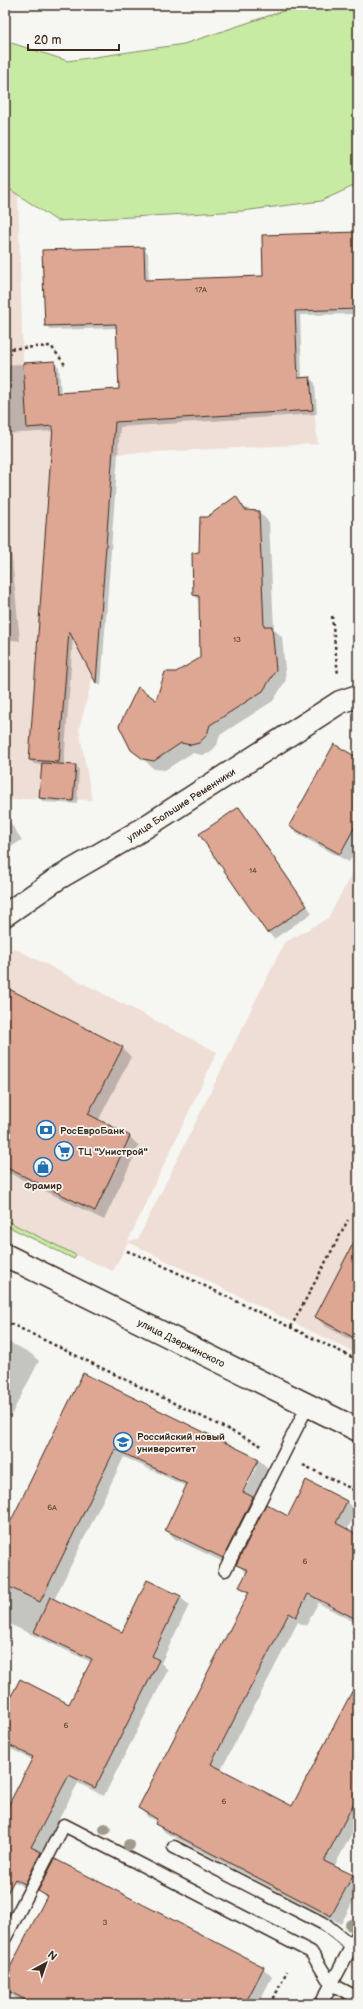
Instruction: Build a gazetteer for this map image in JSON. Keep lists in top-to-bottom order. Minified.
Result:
{"streets":{"street":["улица Большие Ременники","улица Дзержинского"]},"places":{"bank":["РосЕвроБанк"],"supermarket":["ТЦ \"Унистрой\""],"shop":["Фрамир"],"school or university":["Российский новый университет"]},"house_numbers":["17А","13","14","6А","6","6","6","3"],"scale_bar":"20 m","north":"top right"}
